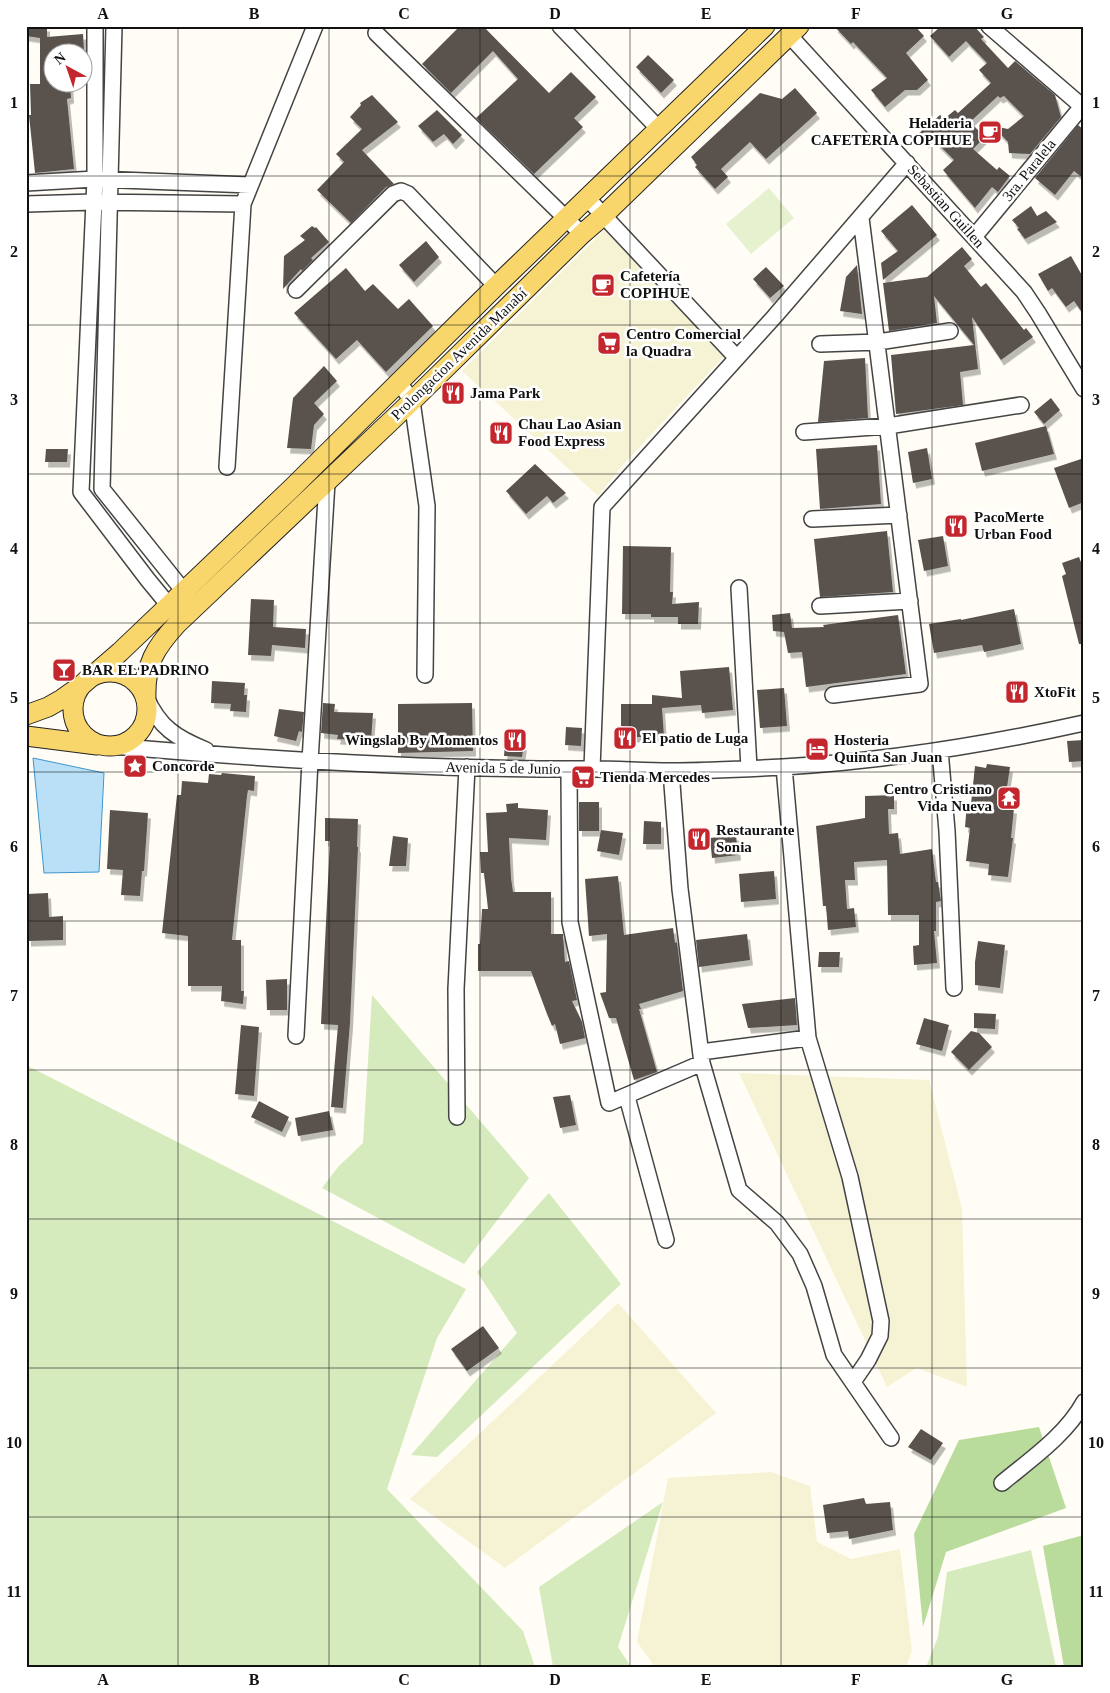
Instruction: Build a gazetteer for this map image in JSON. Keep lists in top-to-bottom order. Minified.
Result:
{"streets":{"main road":["Prolongacion Avenida Manabí"],"street":["3ra. Paralela","Sebastian Guillen","Avenida 5 de Junio"]},"crossings":[["3ra. Paralela","Sebastian Guillen"],["Sebastian Guillen","Prolongacion Avenida Manabí"],["Prolongacion Avenida Manabí","Avenida 5 de Junio"]],"places":{"cafe":["Heladeria CAFETERIA COPIHUE","Cafetería COPIHUE"],"supermarket":["Centro Comercial la Quadra","Tienda Mercedes"],"restaurant":["Jama Park","Chau Lao Asian Food Express","PacoMerte Urban Food","XtoFit","El patio de Luga","Wingslab By Momentos","Restaurante Sonia"],"bar":["BAR EL PADRINO"],"hotel":["Hosteria Quinta San Juan"],"place":["Concorde"],"temple":["Centro Cristiano Vida Nueva"]},"north":"top left","grid":{"columns":["A","B","C","D","E","F","G"],"rows":["1","2","3","4","5","6","7","8","9","10","11"]}}
